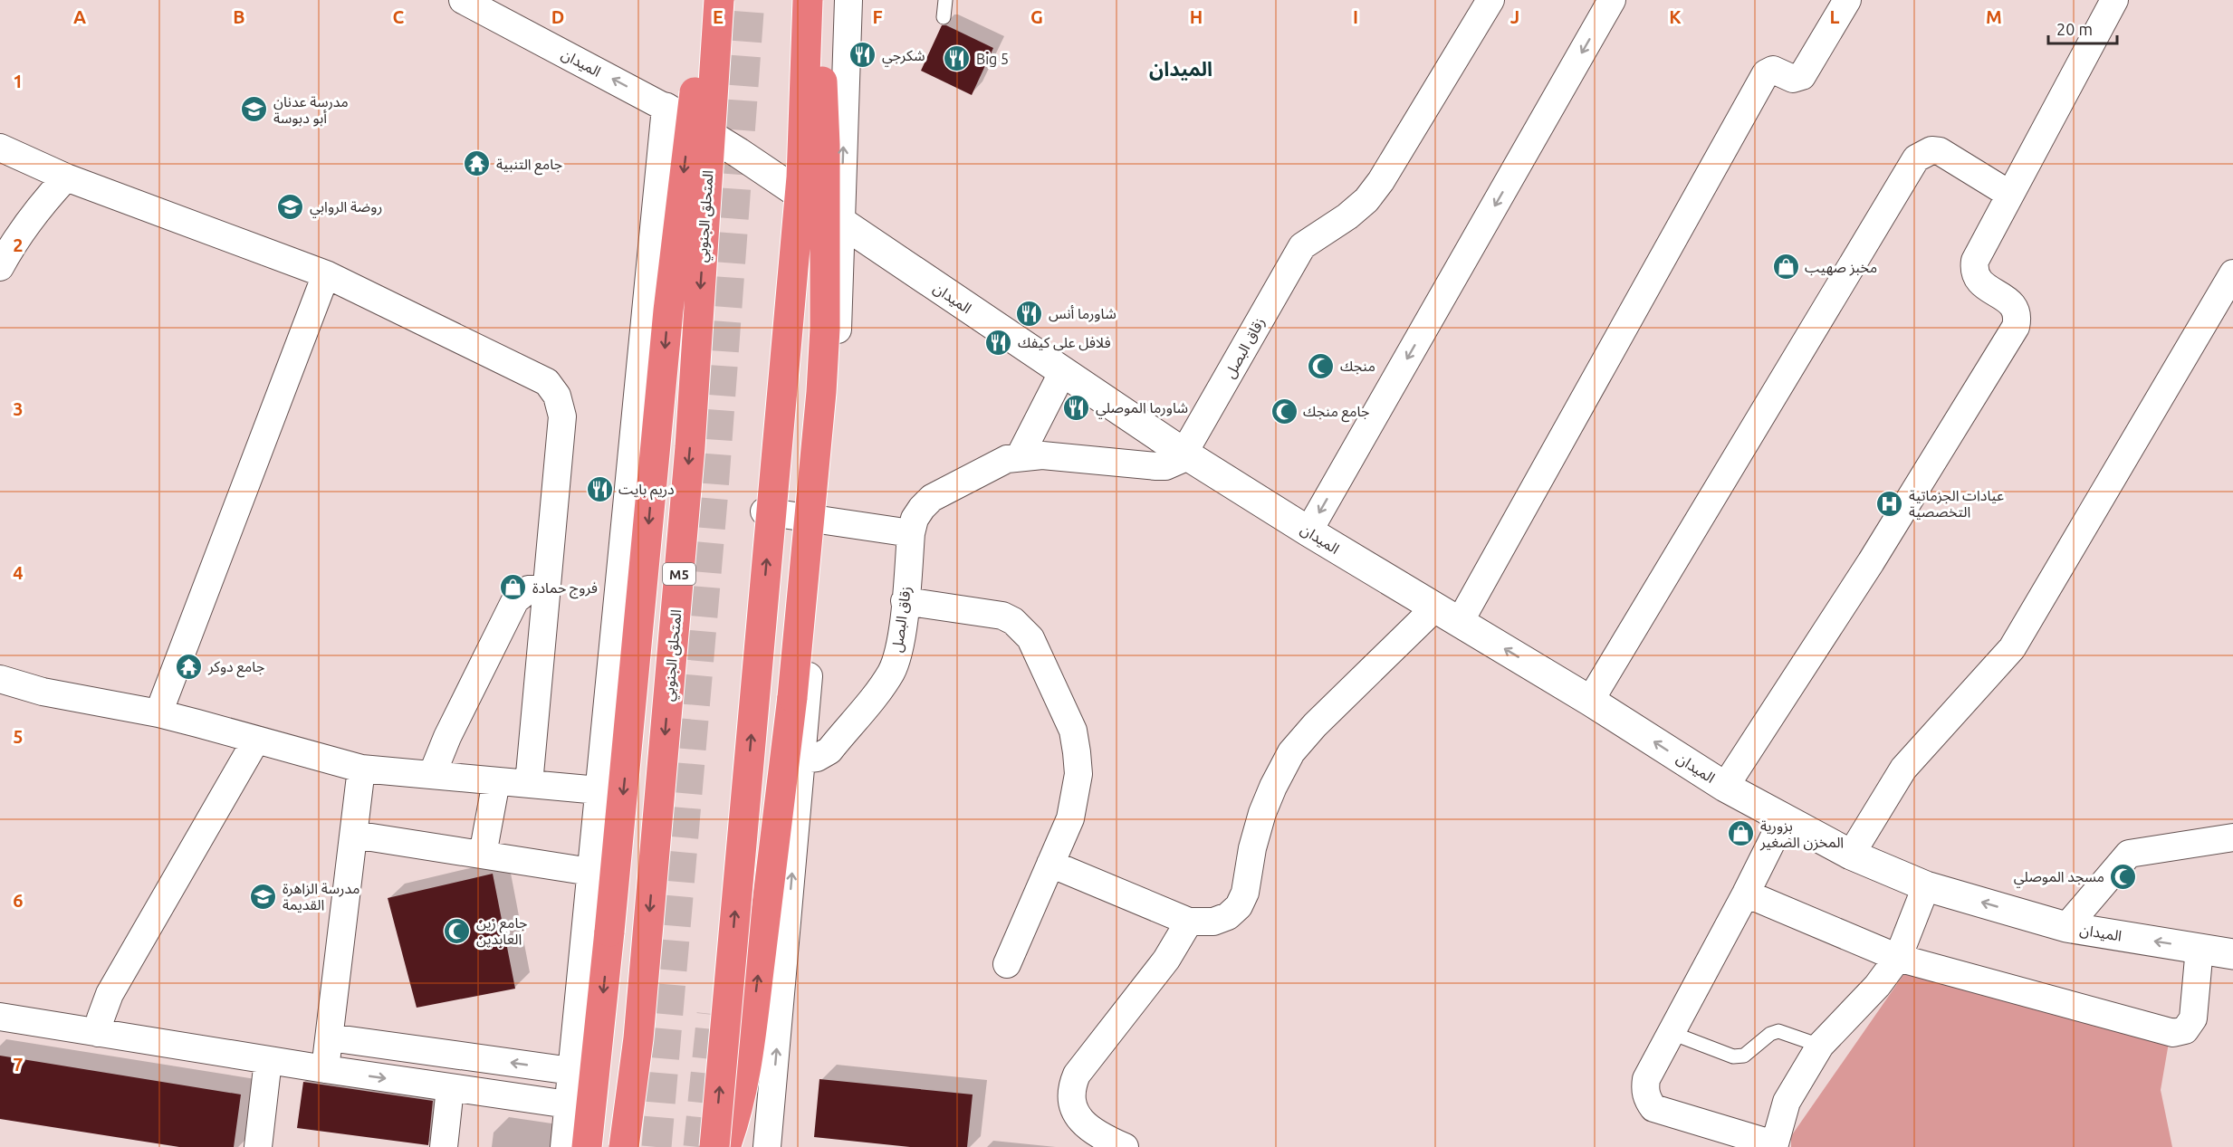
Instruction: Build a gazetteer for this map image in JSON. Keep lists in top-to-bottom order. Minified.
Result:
{"streets":{"highway":["المتحلق الجنوبي","M5"],"street":["الميدان","زقاق البصل"]},"crossings":[["الميدان","زقاق البصل"]],"one_way":["الميدان"],"districts":["الميدان"],"places":{"restaurant":["شكرجي","Big 5","شاورما أنس","فلافل على كيفك","شاورما الموصلي","دريم بايت"],"school or university":["مدرسة عدنان أبو دبوسة","روضة الروابي","مدرسة الزاهرة القديمة"],"temple":["جامع التنبية","جامع دوكر"],"shop":["مخبز صهيب","فروج حمادة","بزورية المخزن الصغير"],"mosque":["منجك","جامع منجك","مسجد الموصلي","جامع زين العابدين"],"hospital":["عيادات الجزماتية التخصصية"]},"scale_bar":"20 m","grid":{"columns":["A","B","C","D","E","F","G","H","I","J","K","L","M"],"rows":["1","2","3","4","5","6","7"]}}
